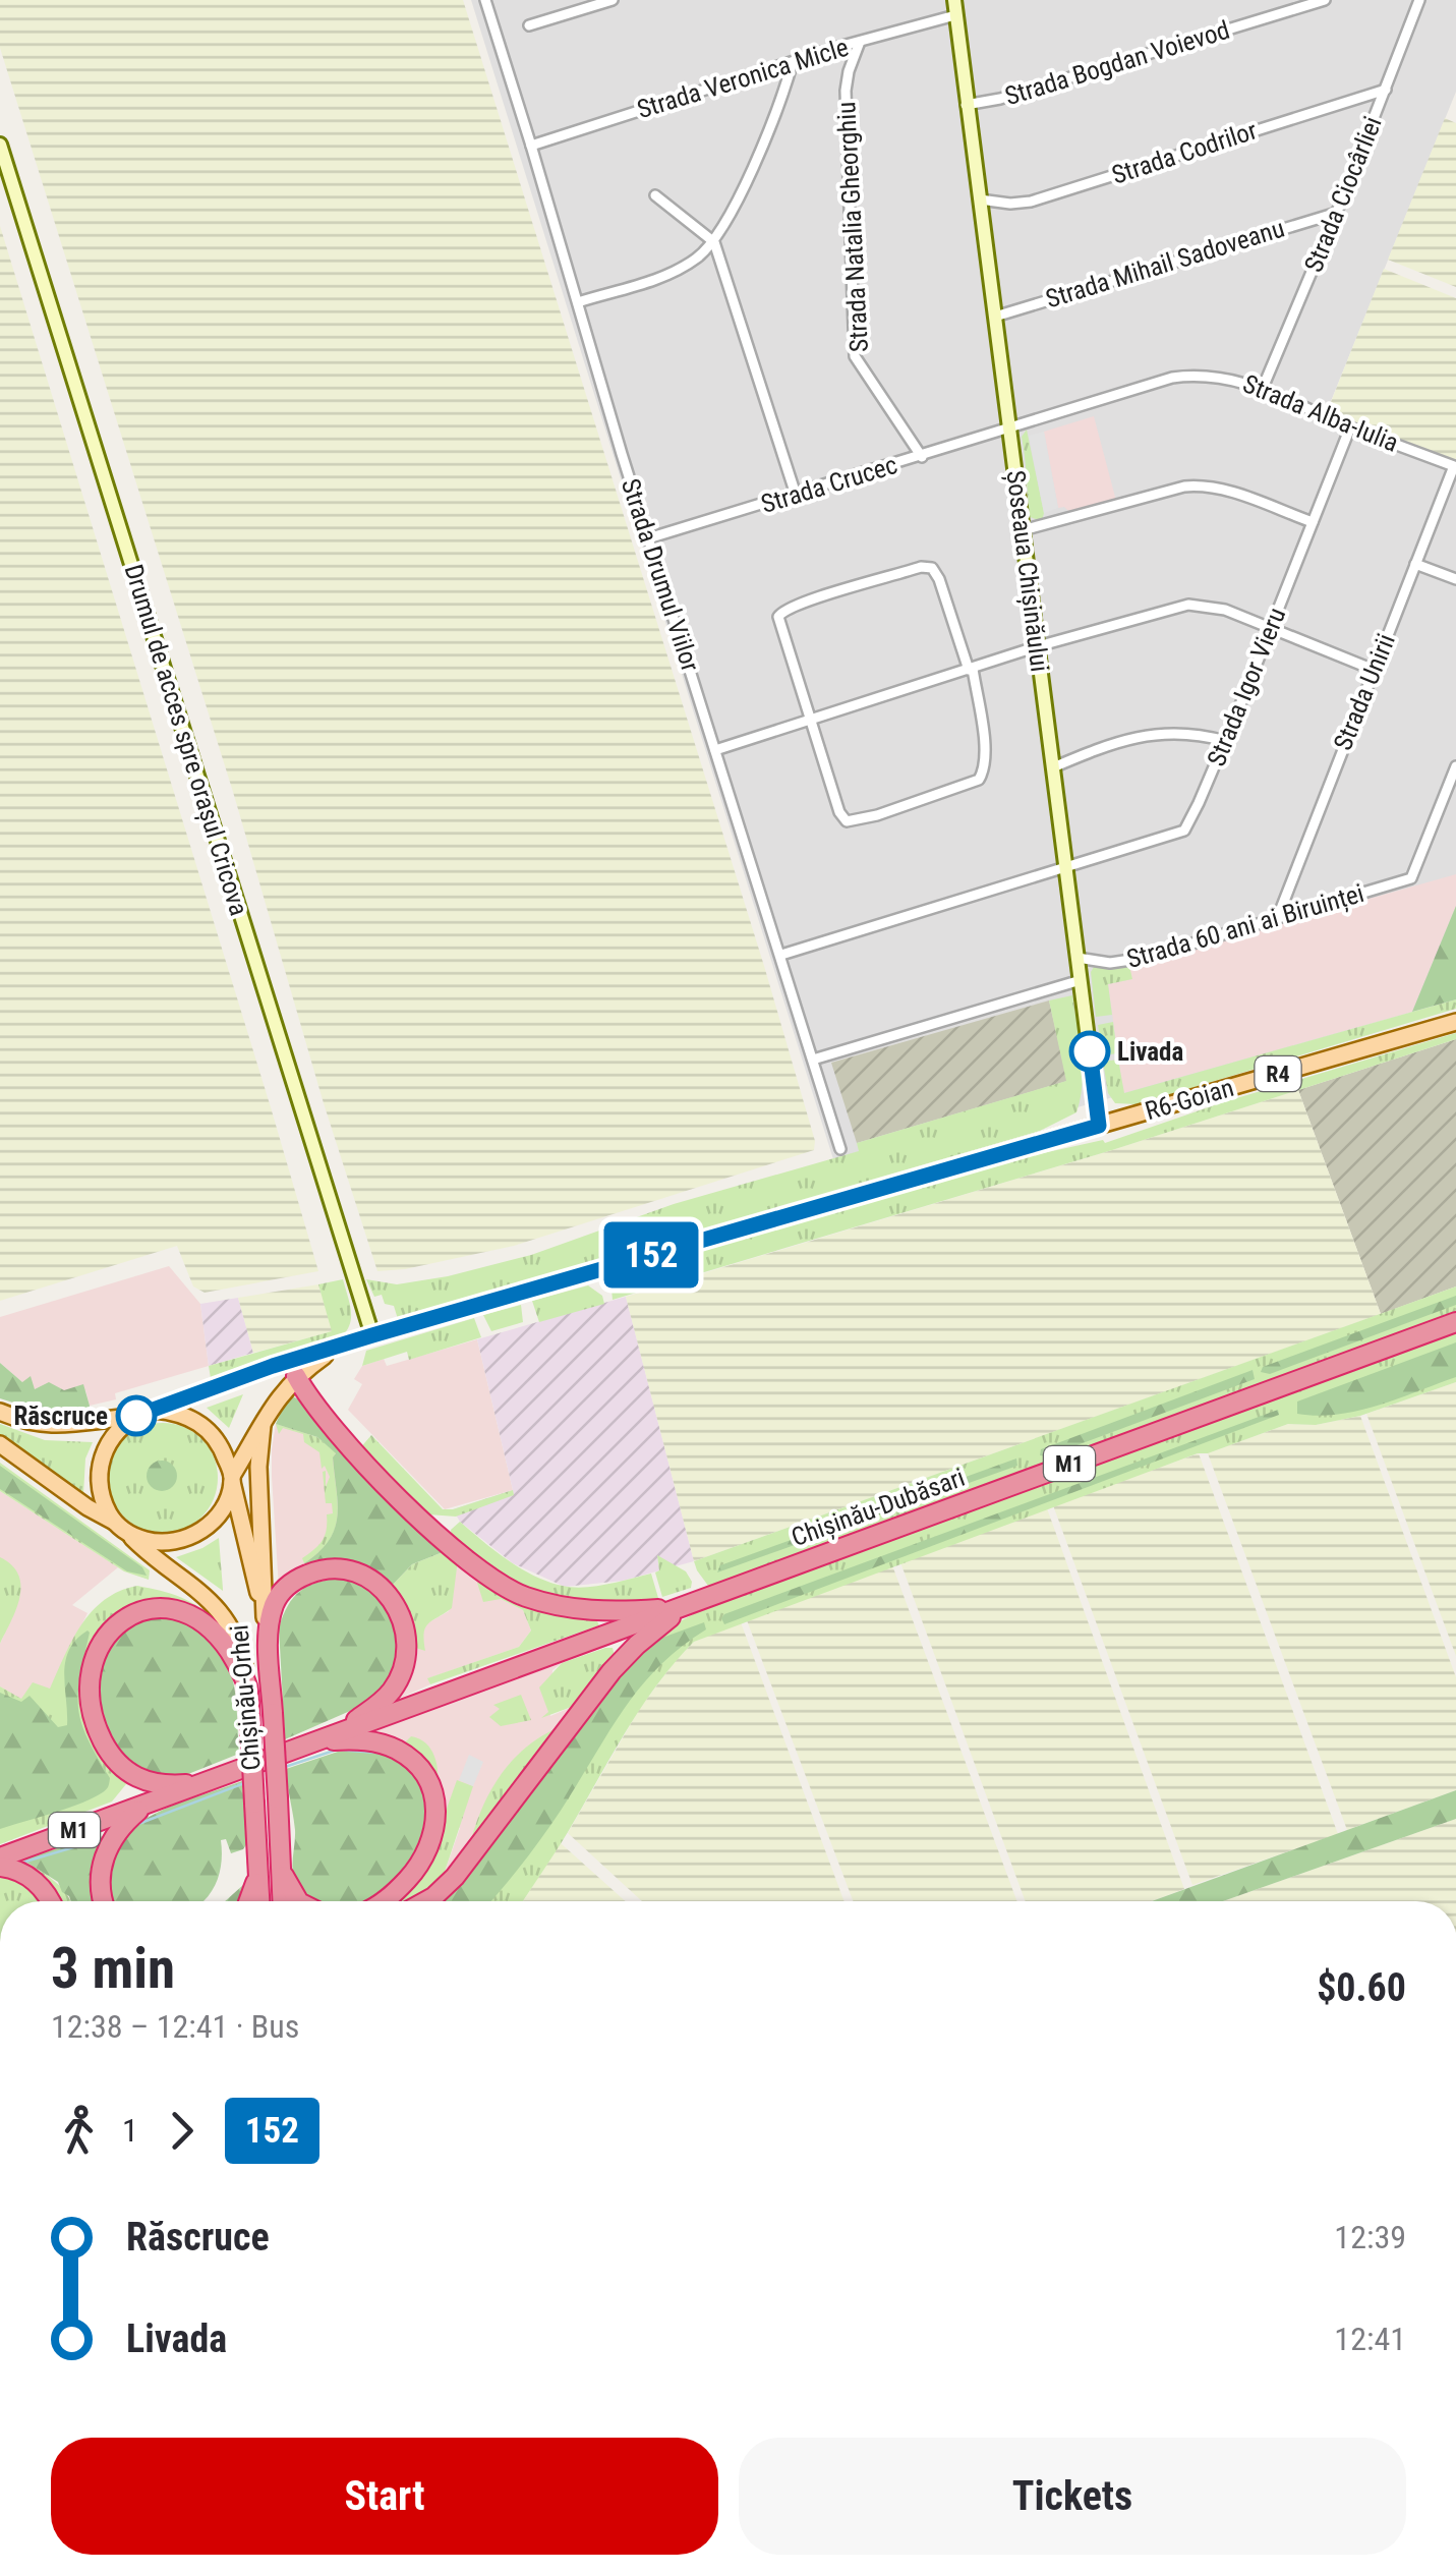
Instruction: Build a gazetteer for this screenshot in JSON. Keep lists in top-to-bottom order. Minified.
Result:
{"streets":{"highway":["M1","Chișinău-Dubăsari","Chișinău-Orhei"],"main road":["R4","R6-Goian"],"street":["Strada Bogdan Voievod","Strada Veronica Micle","Strada Codrilor","Strada Ciocârliei","Strada Natalia Gheorghiu","Strada Mihail Sadoveanu","Strada Alba-Iulia","Strada Crucec","Șoseaua Chișinăului","Strada Drumul Viilor","Strada Igor Vieru","Strada Unirii","Drumul de acces spre orașul Cricova","Strada 60 ani ai Biruinței"]},"crossings":[["Strada Bogdan Voievod","Șoseaua Chișinăului"],["Strada Veronica Micle","Strada Natalia Gheorghiu"],["Strada Veronica Micle","Șoseaua Chișinăului"],["Strada Veronica Micle","Strada Drumul Viilor"],["Strada Codrilor","Strada Ciocârliei"],["Strada Codrilor","Șoseaua Chișinăului"],["Strada Ciocârliei","Strada Mihail Sadoveanu"],["Strada Ciocârliei","Strada Alba-Iulia"],["Strada Natalia Gheorghiu","Strada Crucec"],["Strada Mihail Sadoveanu","Șoseaua Chișinăului"],["Strada Alba-Iulia","Strada Crucec"],["Strada Alba-Iulia","Șoseaua Chișinăului"],["Strada Alba-Iulia","Strada Igor Vieru"],["Strada Alba-Iulia","Strada Unirii"],["Strada Crucec","Șoseaua Chișinăului"],["Strada Crucec","Strada Drumul Viilor"],["Șoseaua Chișinăului","Strada Igor Vieru"],["Șoseaua Chișinăului","Strada 60 ani ai Biruinței"],["Șoseaua Chișinăului","R6-Goian"],["Strada Drumul Viilor","Strada Igor Vieru"],["Strada Unirii","Strada 60 ani ai Biruinței"],["Drumul de acces spre orașul Cricova","R6-Goian"],["R6-Goian","Chișinău-Orhei"],["M1","Chișinău-Dubăsari"]],"places":["Livada","Răscruce"],"lines":["bus line 152"],"page":{"on_map":"152","heading":["3 min","12:38 – 12:41 · Bus","$0.60"],"legs":["1","152"],"list":[{"name":"Răscruce","value":"12:39"},{"name":"Livada","value":"12:41"}],"buttons":["Start","Tickets"]}}
